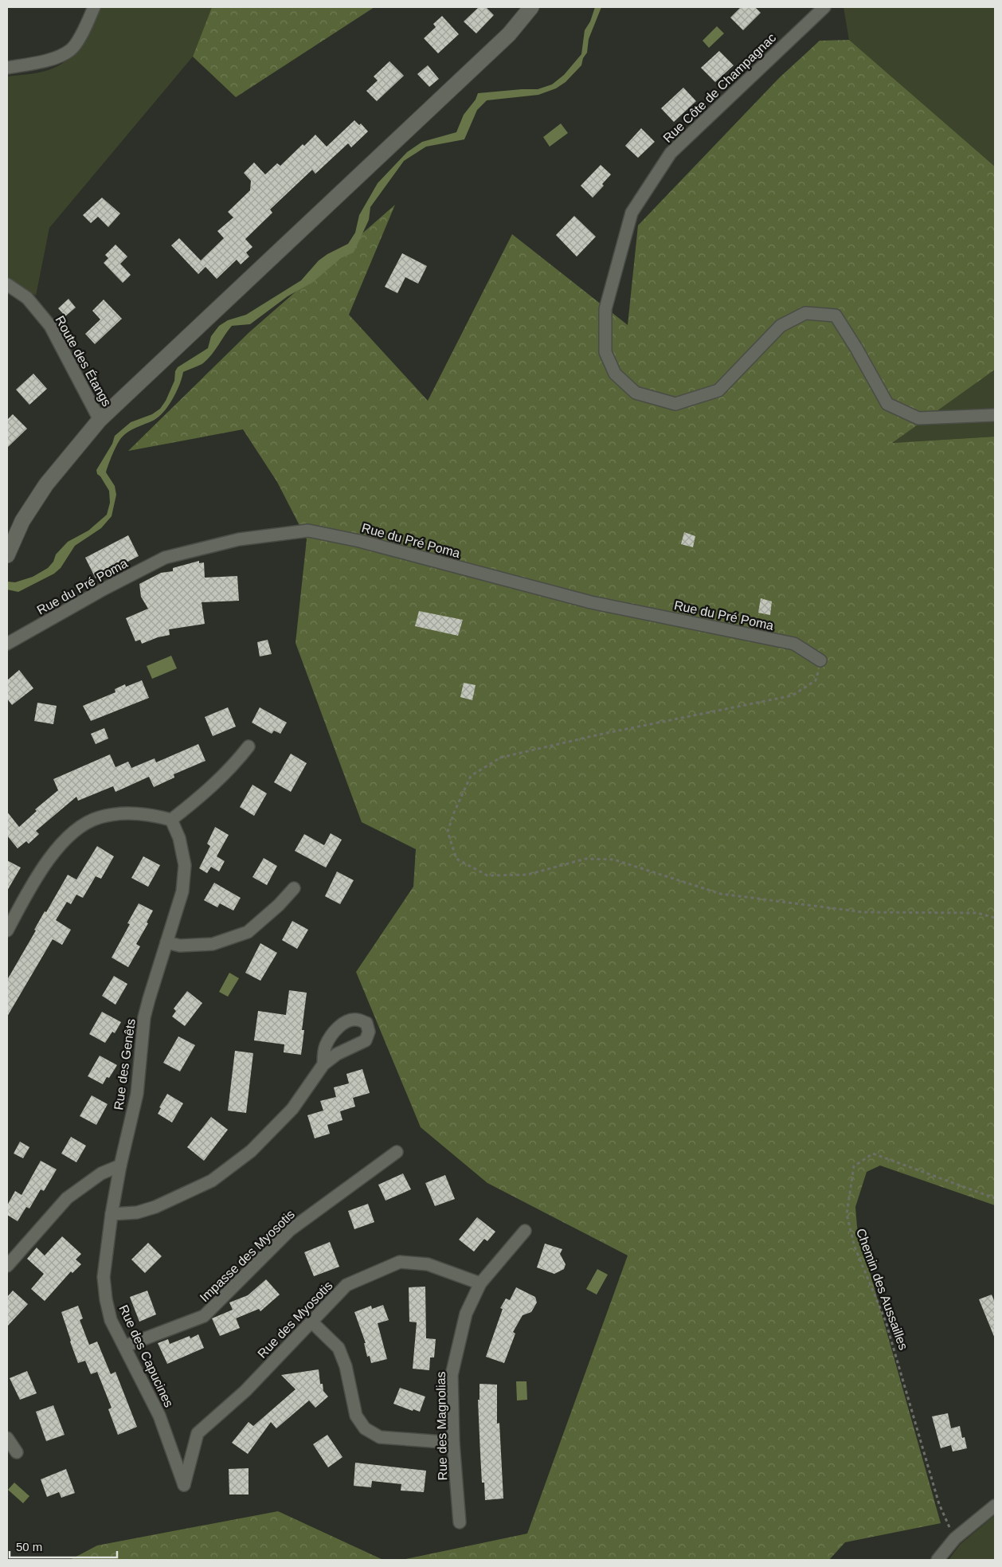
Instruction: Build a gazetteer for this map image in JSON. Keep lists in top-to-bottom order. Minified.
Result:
{"streets":{"street":["Rue Côte de Champagnac","Route des Étangs","Rue du Pré Poma","Rue des Genêts","Impasse des Myosotis","Rue des Myosotis","Rue des Capucines","Rue des Magnolias"],"path":["Chemin des Aussailles"]},"crossings":[["Rue des Genêts","Rue des Capucines"],["Impasse des Myosotis","Rue des Capucines"],["Rue des Myosotis","Rue des Capucines"],["Rue des Myosotis","Rue des Magnolias"]],"scale_bar":"50 m"}
